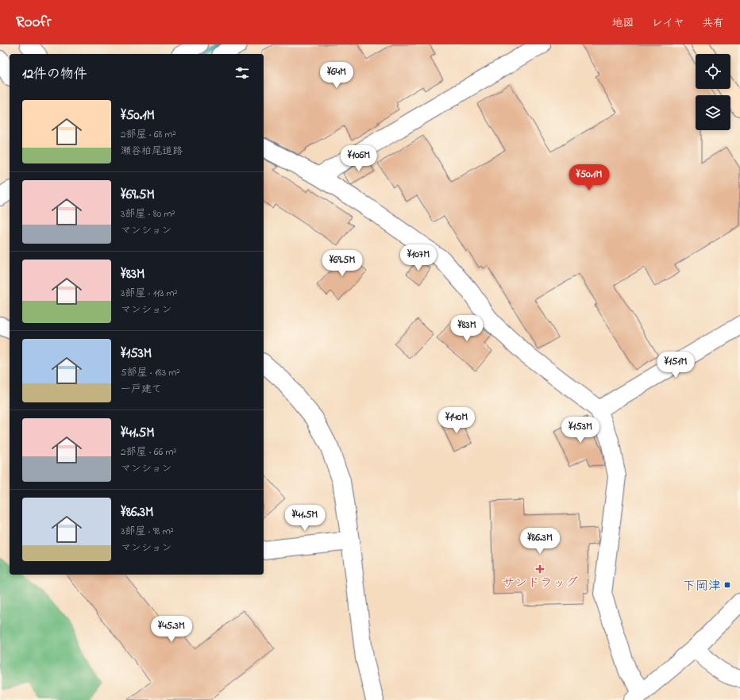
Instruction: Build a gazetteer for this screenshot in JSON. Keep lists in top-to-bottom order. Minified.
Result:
{"places":{"health":["サンドラッグ"],"transit":["下岡津"]},"page":{"header":"Roofr","nav":["地図","レイヤ","共有"],"heading":"12件の物件","price":["¥64M","¥106M","¥50.1M","¥107M","¥69.5M","¥83M","¥151M","¥140M","¥153M","¥41.5M","¥86.3M","¥45.3M"],"list":[{"name":"¥50.1M","note":"2部屋 · 68 m² · 瀬谷柏尾道路"},{"name":"¥69.5M","note":"3部屋 · 80 m² · マンション"},{"name":"¥83M","note":"3部屋 · 113 m² · マンション"},{"name":"¥153M","note":"5部屋 · 183 m² · 一戸建て"},{"name":"¥41.5M","note":"2部屋 · 66 m² · マンション"},{"name":"¥86.3M","note":"3部屋 · 98 m² · マンション"}]}}
